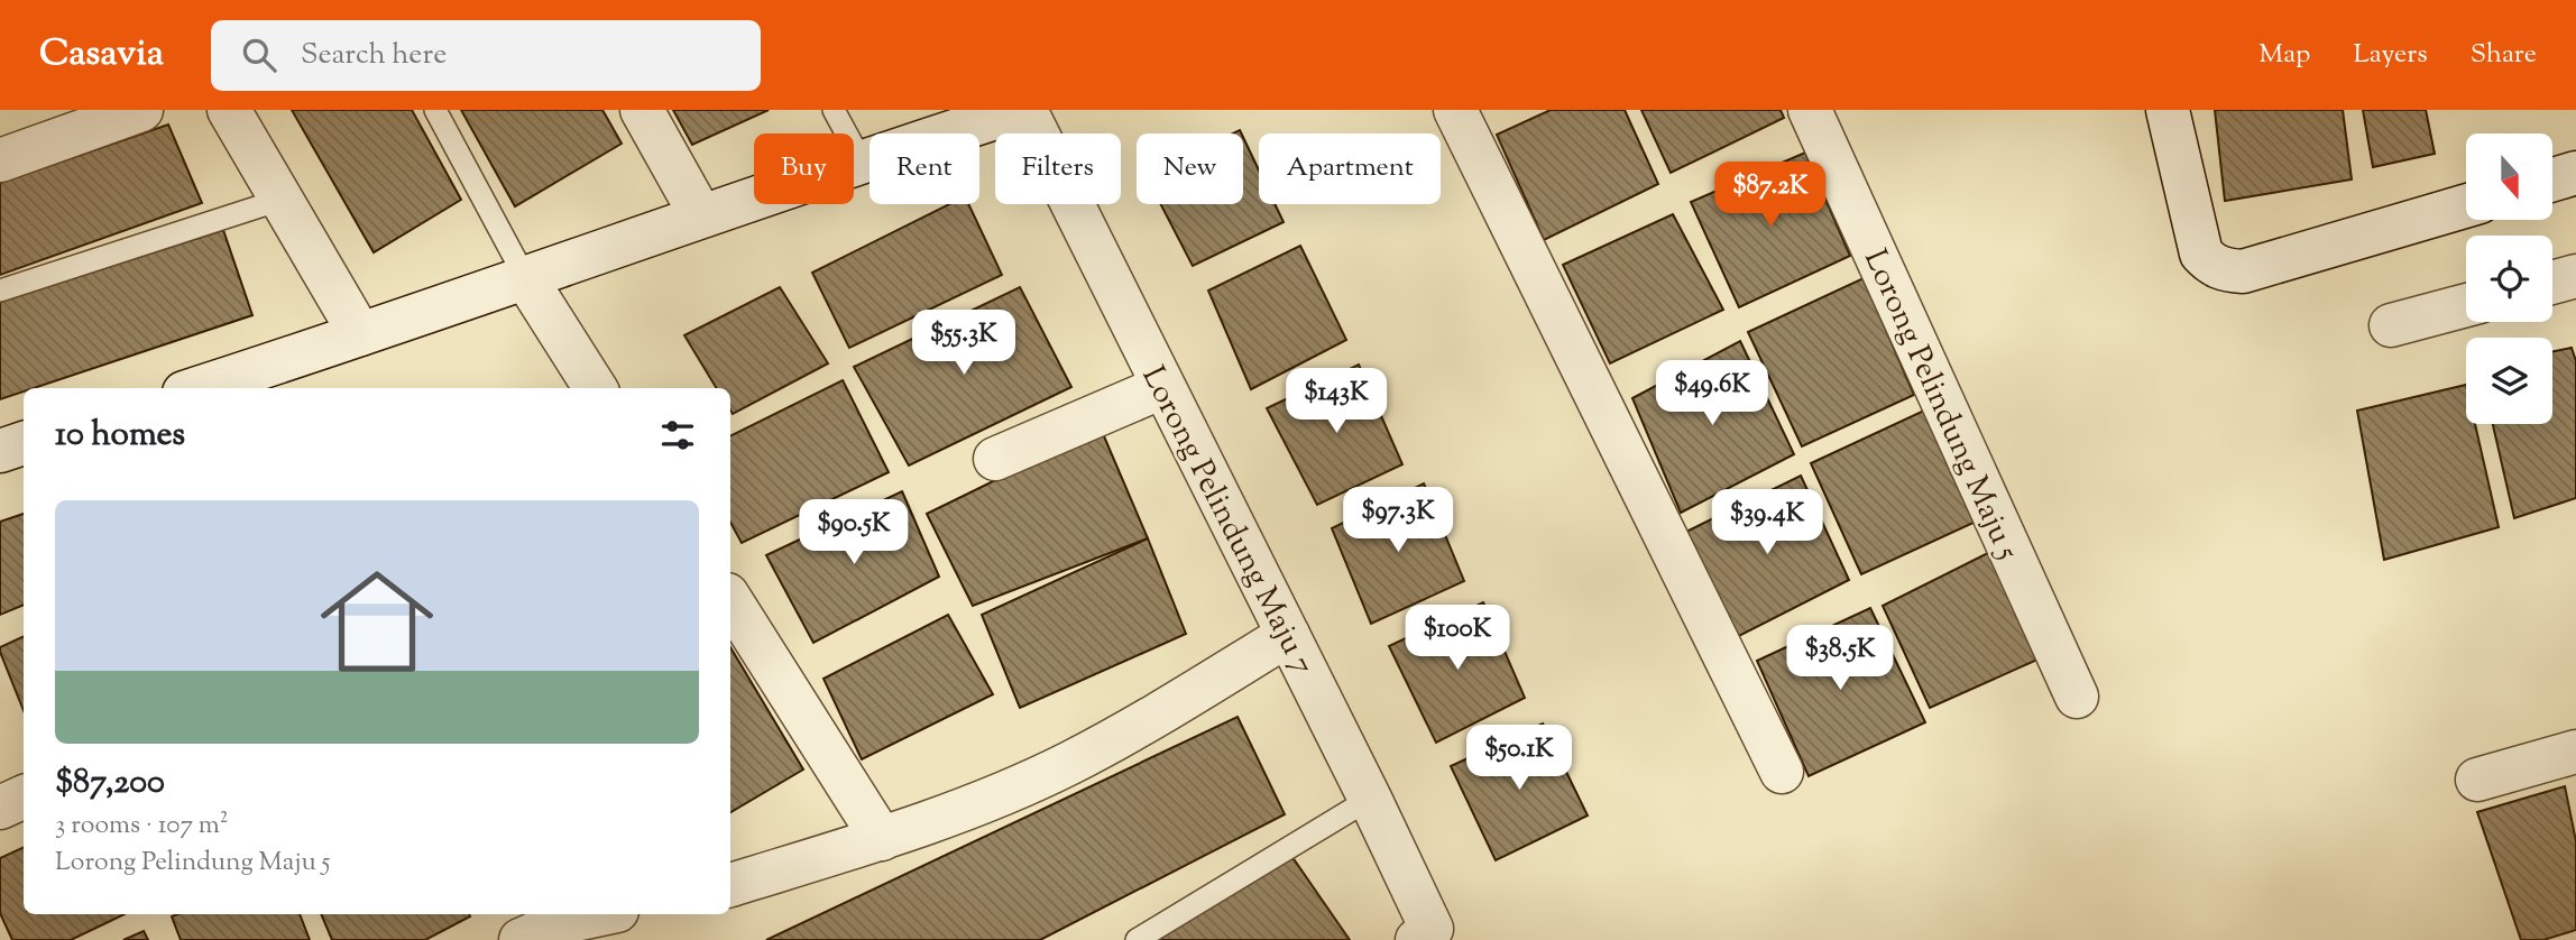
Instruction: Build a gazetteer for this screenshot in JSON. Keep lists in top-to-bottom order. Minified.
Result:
{"streets":{"street":["Lorong Pelindung Maju 5","Lorong Pelindung Maju 7"]},"north":"bottom","page":{"header":"Casavia","search":"Search here","nav":["Map","Layers","Share"],"chip":["Buy","Rent","Filters","New","Apartment"],"price":["$87.2K","$55.3K","$49.6K","$143K","$97.3K","$39.4K","$90.5K","$100K","$38.5K","$50.1K"],"heading":"10 homes","list":[{"name":"$87,200","note":"3 rooms · 107 m² · Lorong Pelindung Maju 5"}]}}
